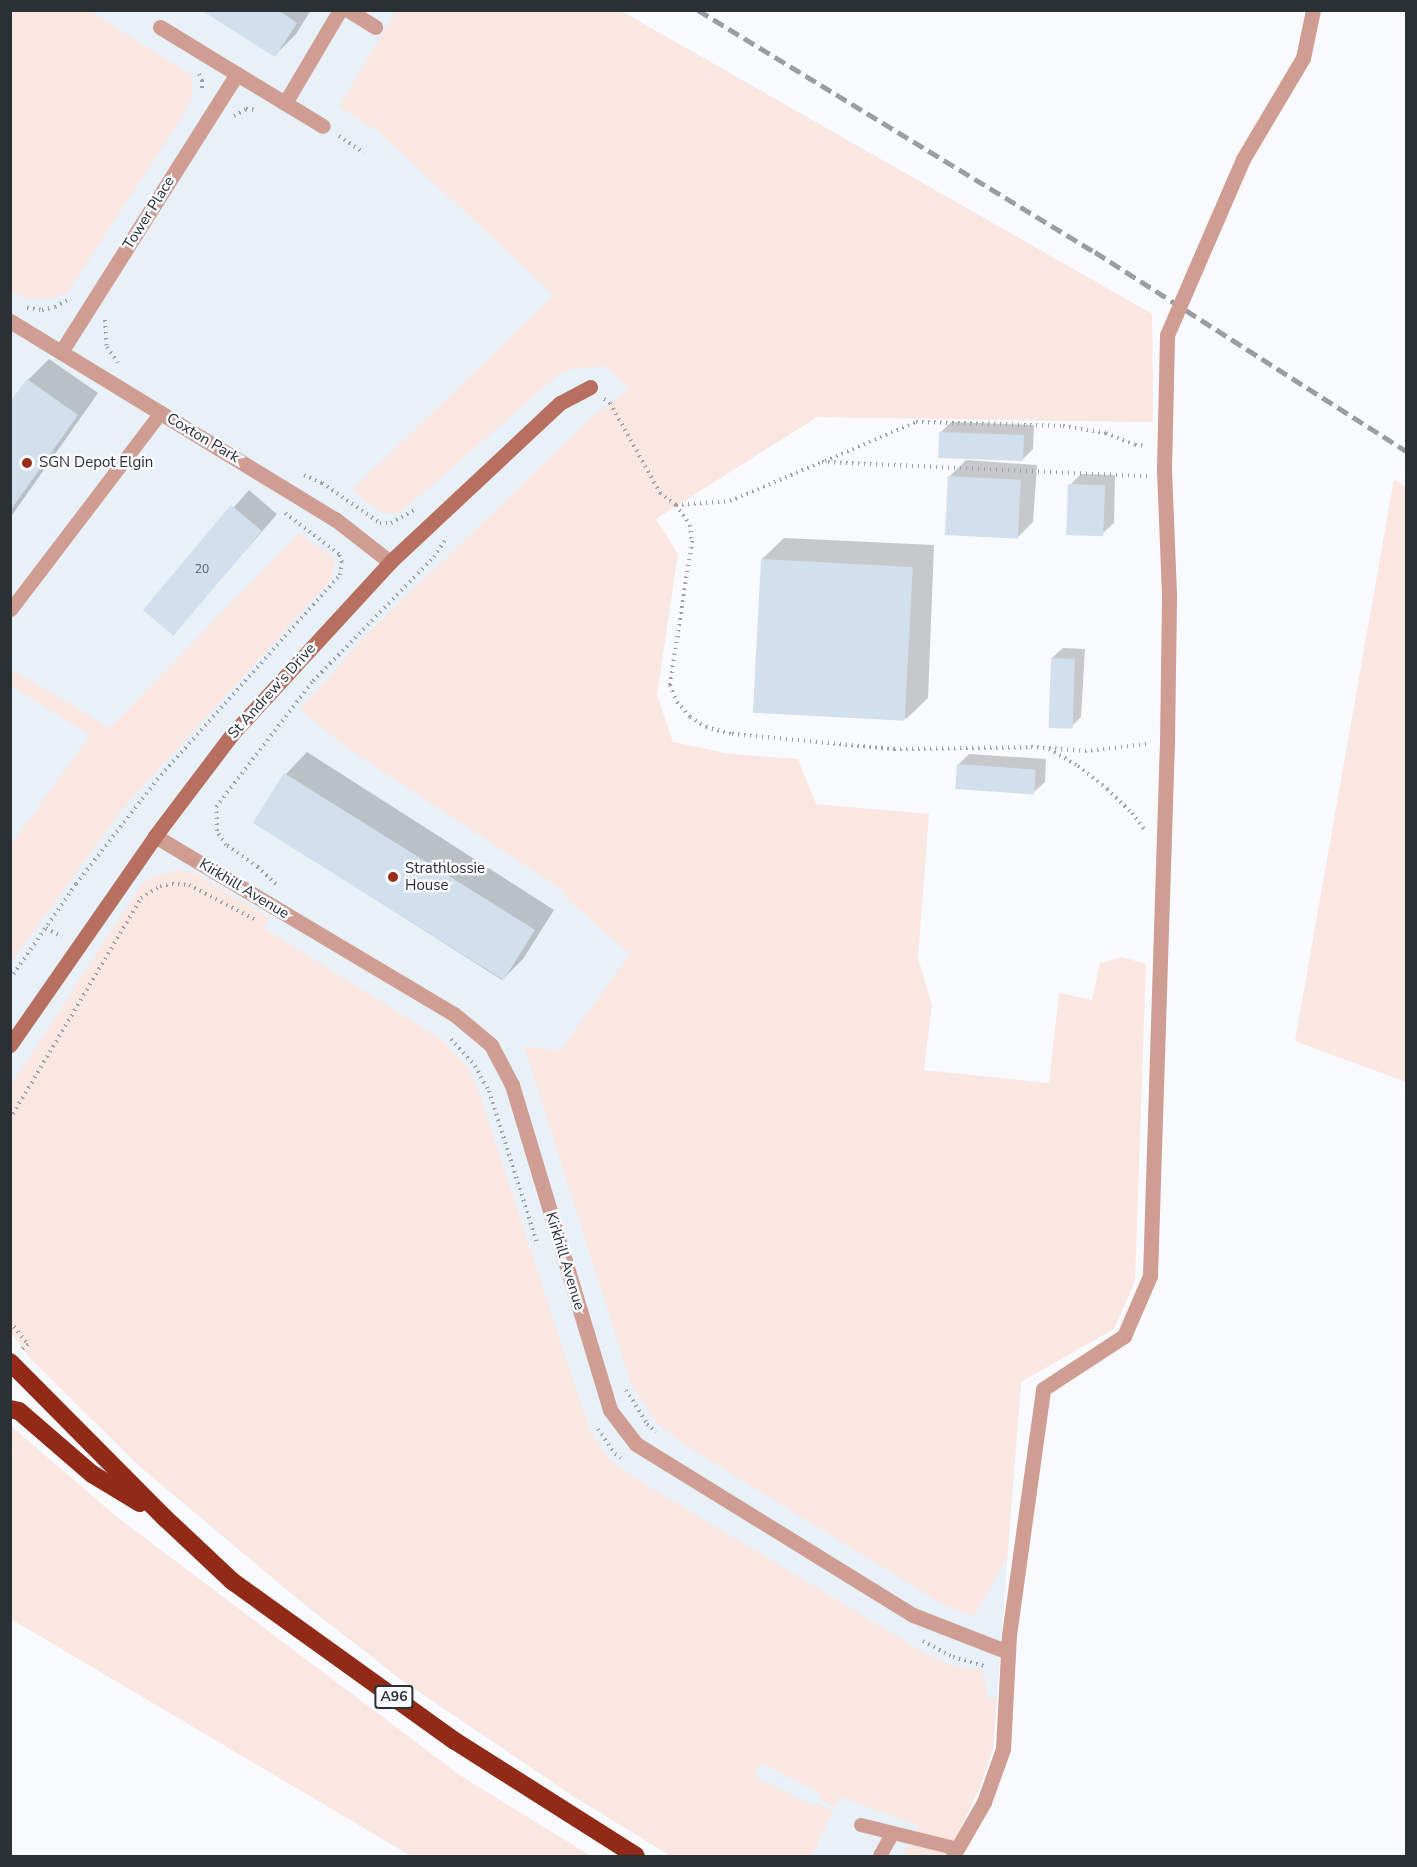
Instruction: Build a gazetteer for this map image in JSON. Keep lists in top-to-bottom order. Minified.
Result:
{"streets":{"highway":["A96"],"street":["Tower Place","Coxton Park","St Andrew's Drive","Kirkhill Avenue"]},"crossings":[["Tower Place","Coxton Park"],["Coxton Park","St Andrew's Drive"],["St Andrew's Drive","Kirkhill Avenue"]],"places":["SGN Depot Elgin","Strathlossie House"],"house_numbers":["20"]}
